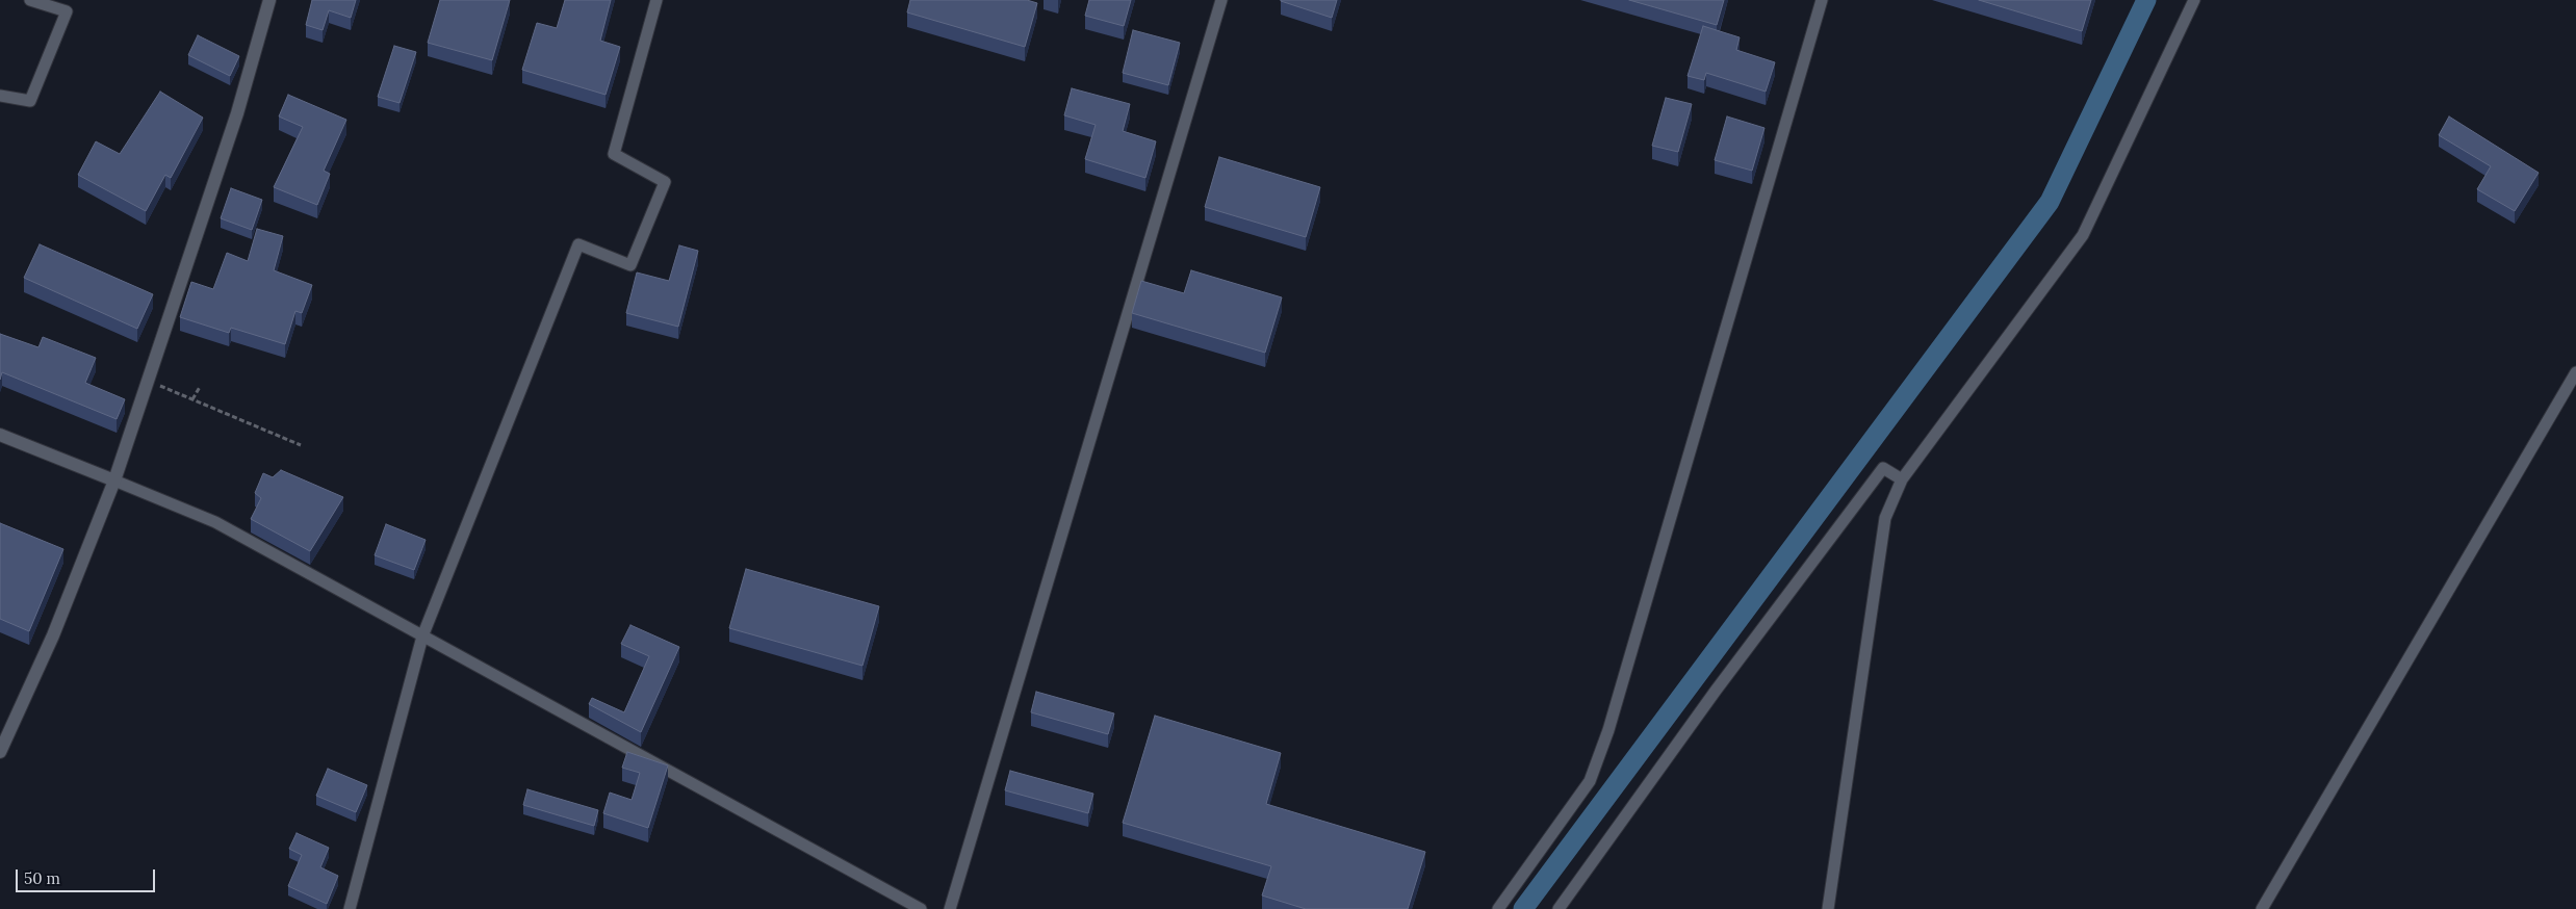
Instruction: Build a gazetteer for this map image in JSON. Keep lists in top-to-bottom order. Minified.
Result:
{"scale_bar":"50 m"}
